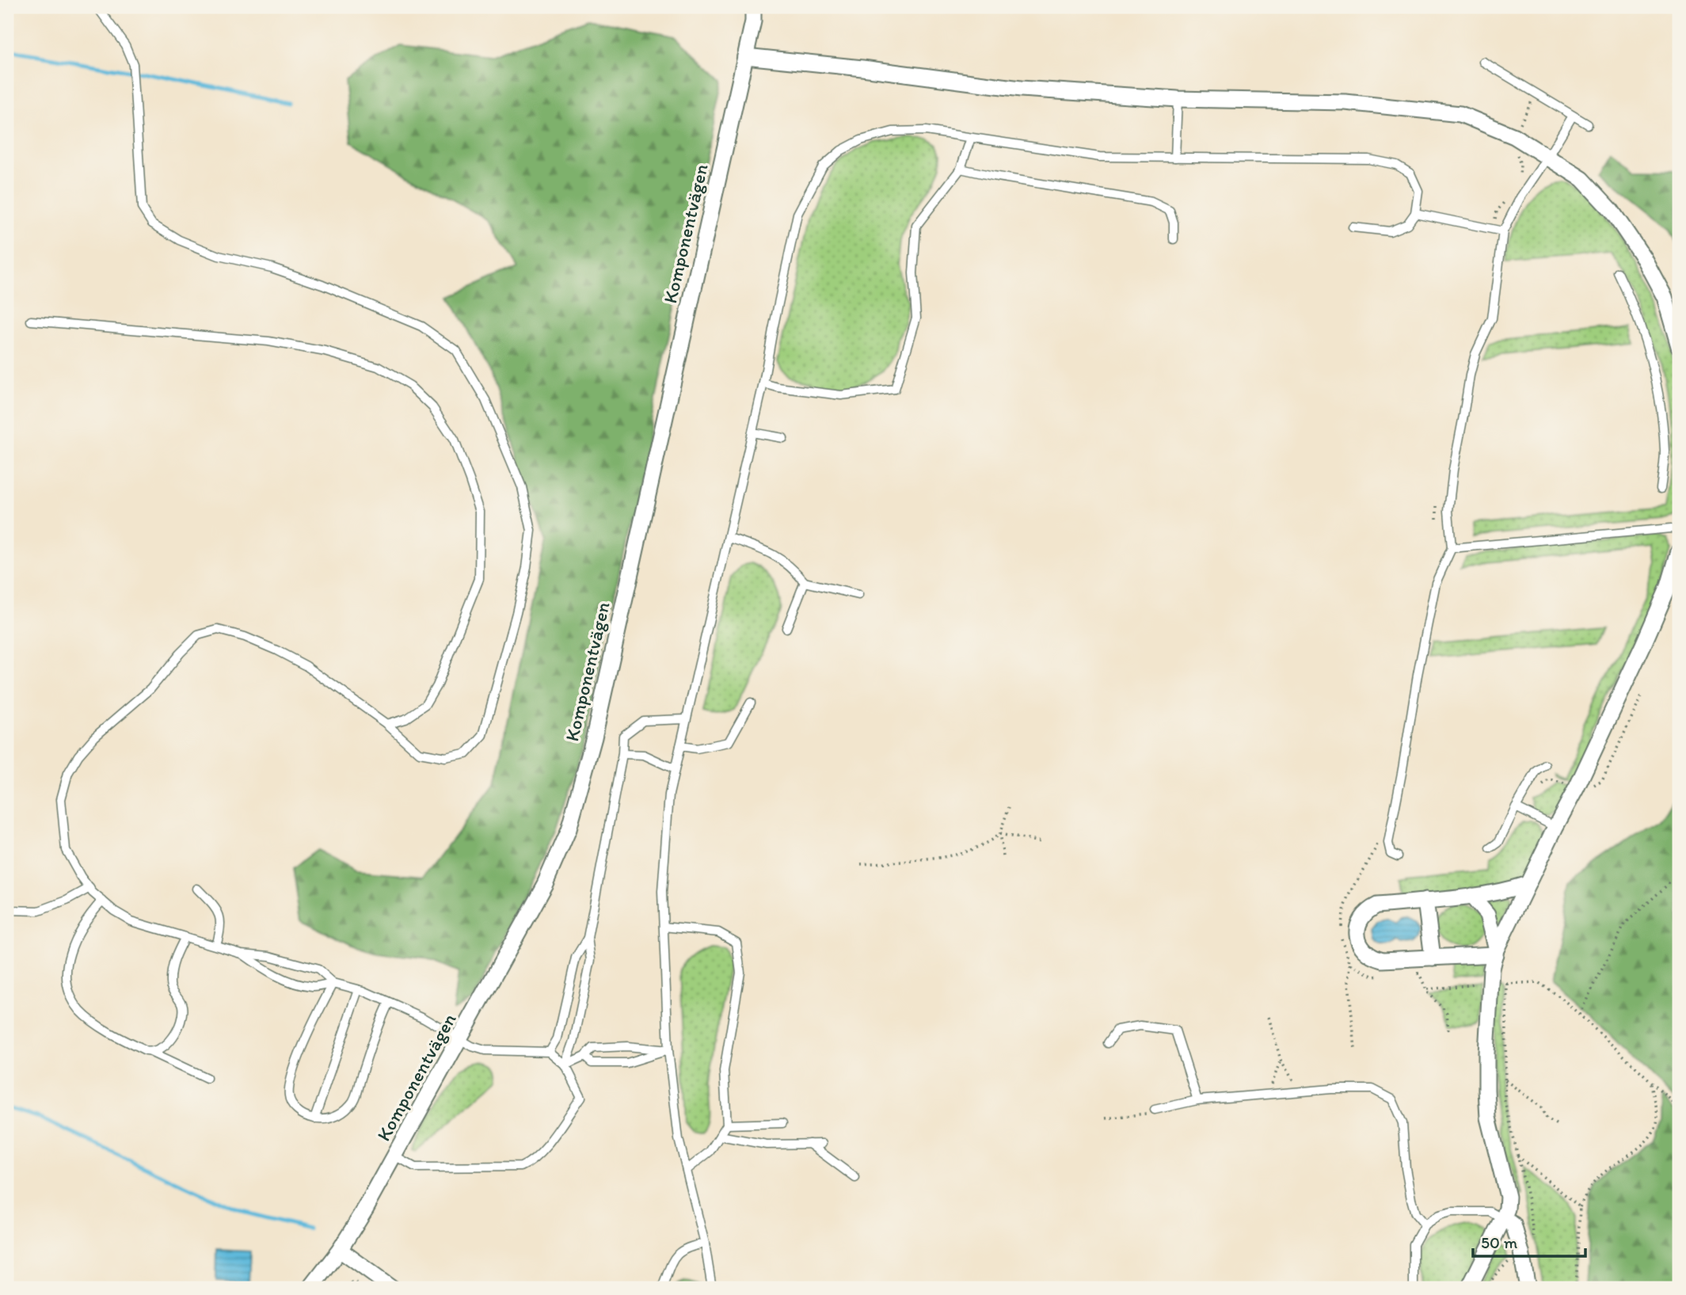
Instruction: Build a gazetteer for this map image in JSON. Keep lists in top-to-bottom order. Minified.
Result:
{"streets":{"street":["Komponentvägen"]},"scale_bar":"50 m"}
